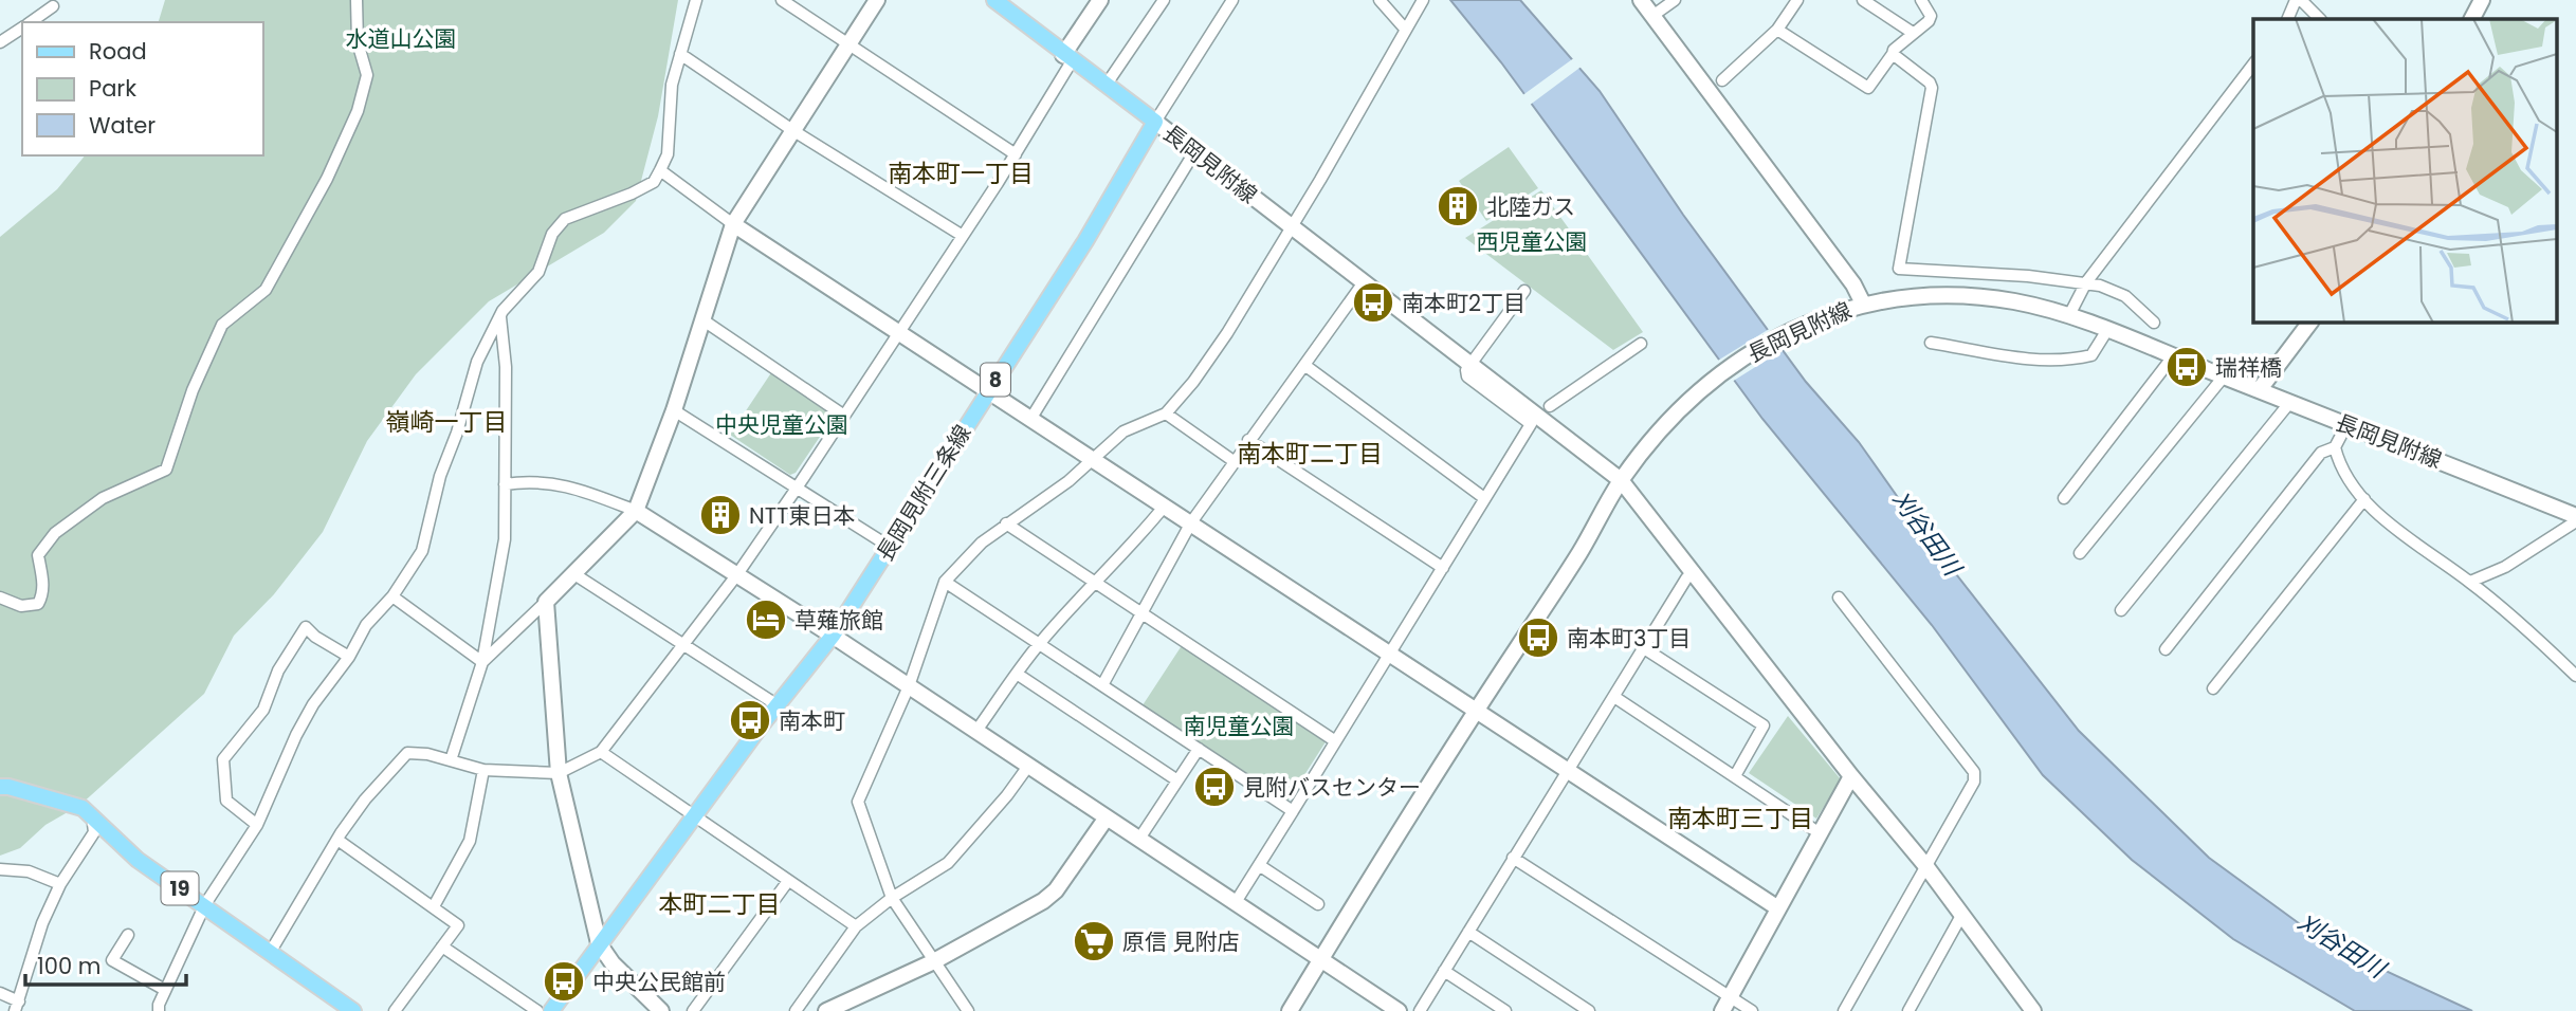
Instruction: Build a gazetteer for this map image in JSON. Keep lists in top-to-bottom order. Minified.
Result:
{"streets":{"main road":["8","長岡見附三条線","19"],"street":["長岡見附線"]},"crossings":[["長岡見附線","長岡見附三条線"]],"districts":["南本町一丁目","嶺崎一丁目","南本町二丁目","南本町三丁目","本町二丁目"],"water":["刈谷田川"],"parks":["水道山公園","西児童公園","中央児童公園","南児童公園"],"places":{"building":["北陸ガス","NTT東日本"],"bus stop":["南本町2丁目","瑞祥橋","南本町3丁目","南本町","見附バスセンター","中央公民館前"],"hotel":["草薙旅館"],"supermarket":["原信 見附店"]},"legend":["Road","Park","Water"],"scale_bar":"100 m"}
